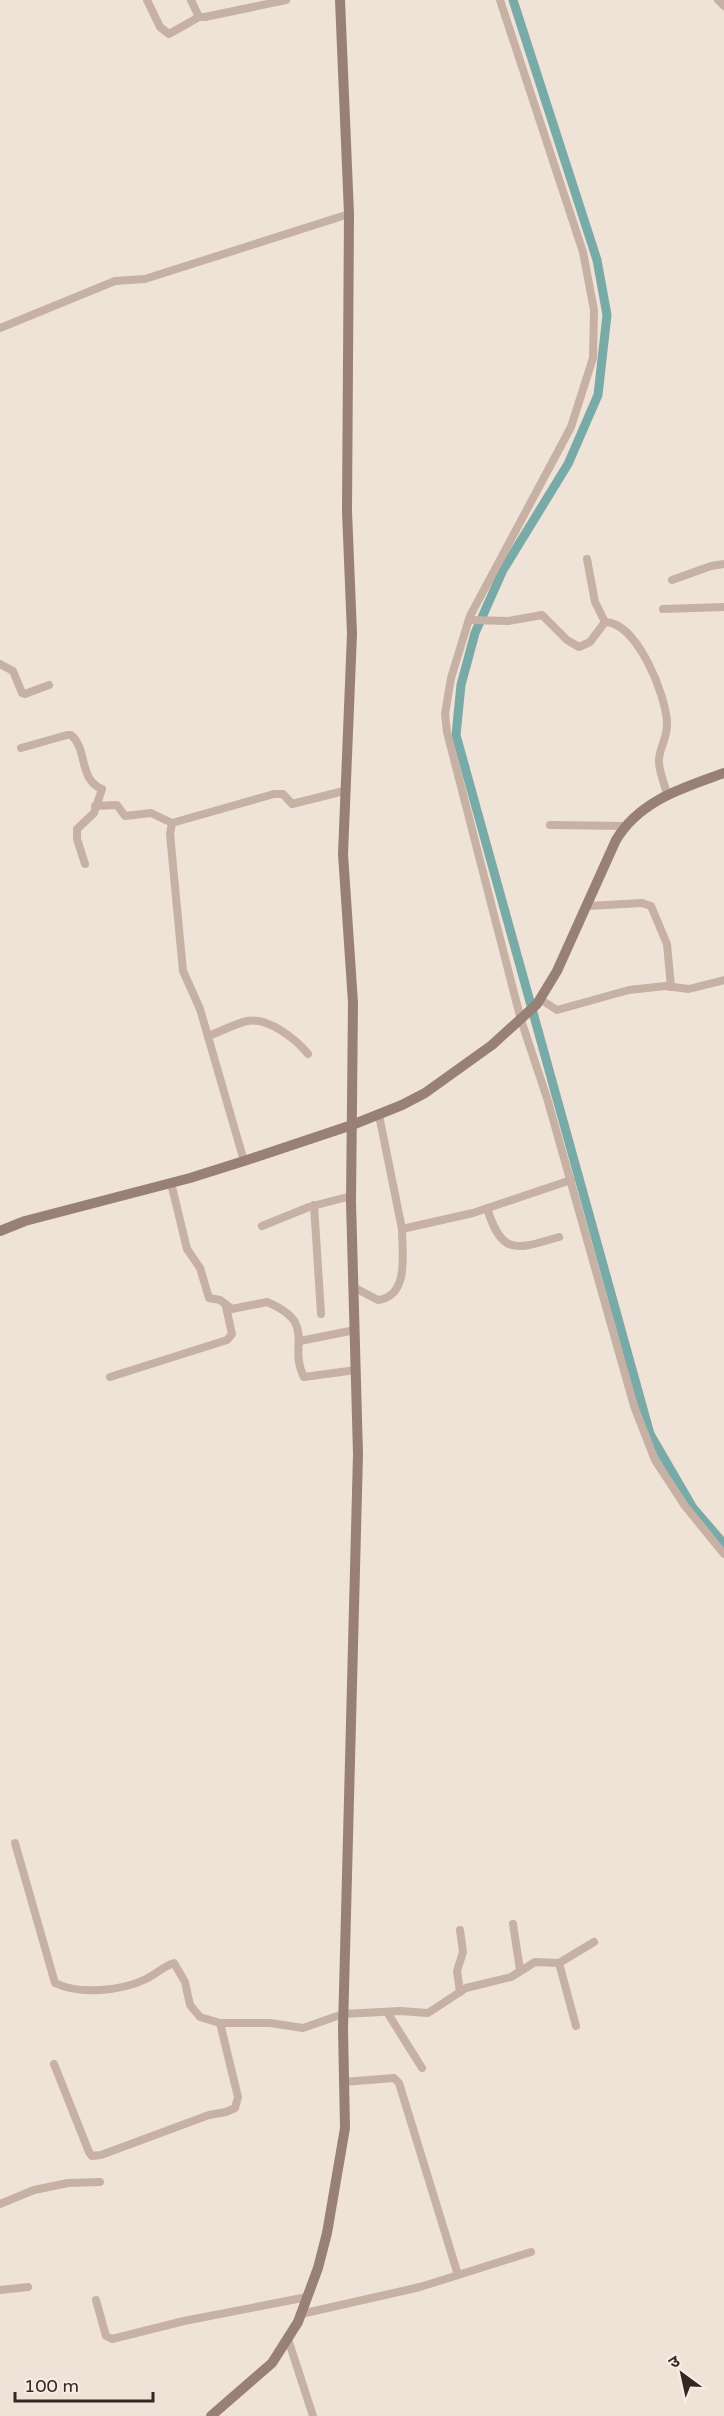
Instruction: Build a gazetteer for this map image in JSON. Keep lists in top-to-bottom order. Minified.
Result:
{"scale_bar":"100 m","north":"top left"}
